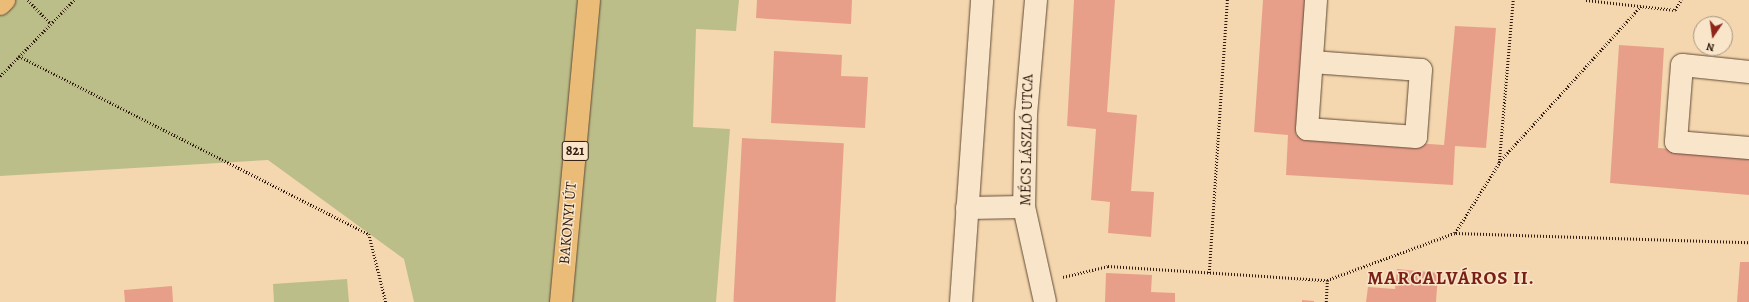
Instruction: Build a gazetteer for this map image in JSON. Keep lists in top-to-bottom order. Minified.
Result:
{"streets":{"main road":["821","BAKONYI ÚT"],"street":["MÉCS LÁSZLÓ UTCA"]},"districts":["MARCALVÁROS II."],"north":"bottom"}
